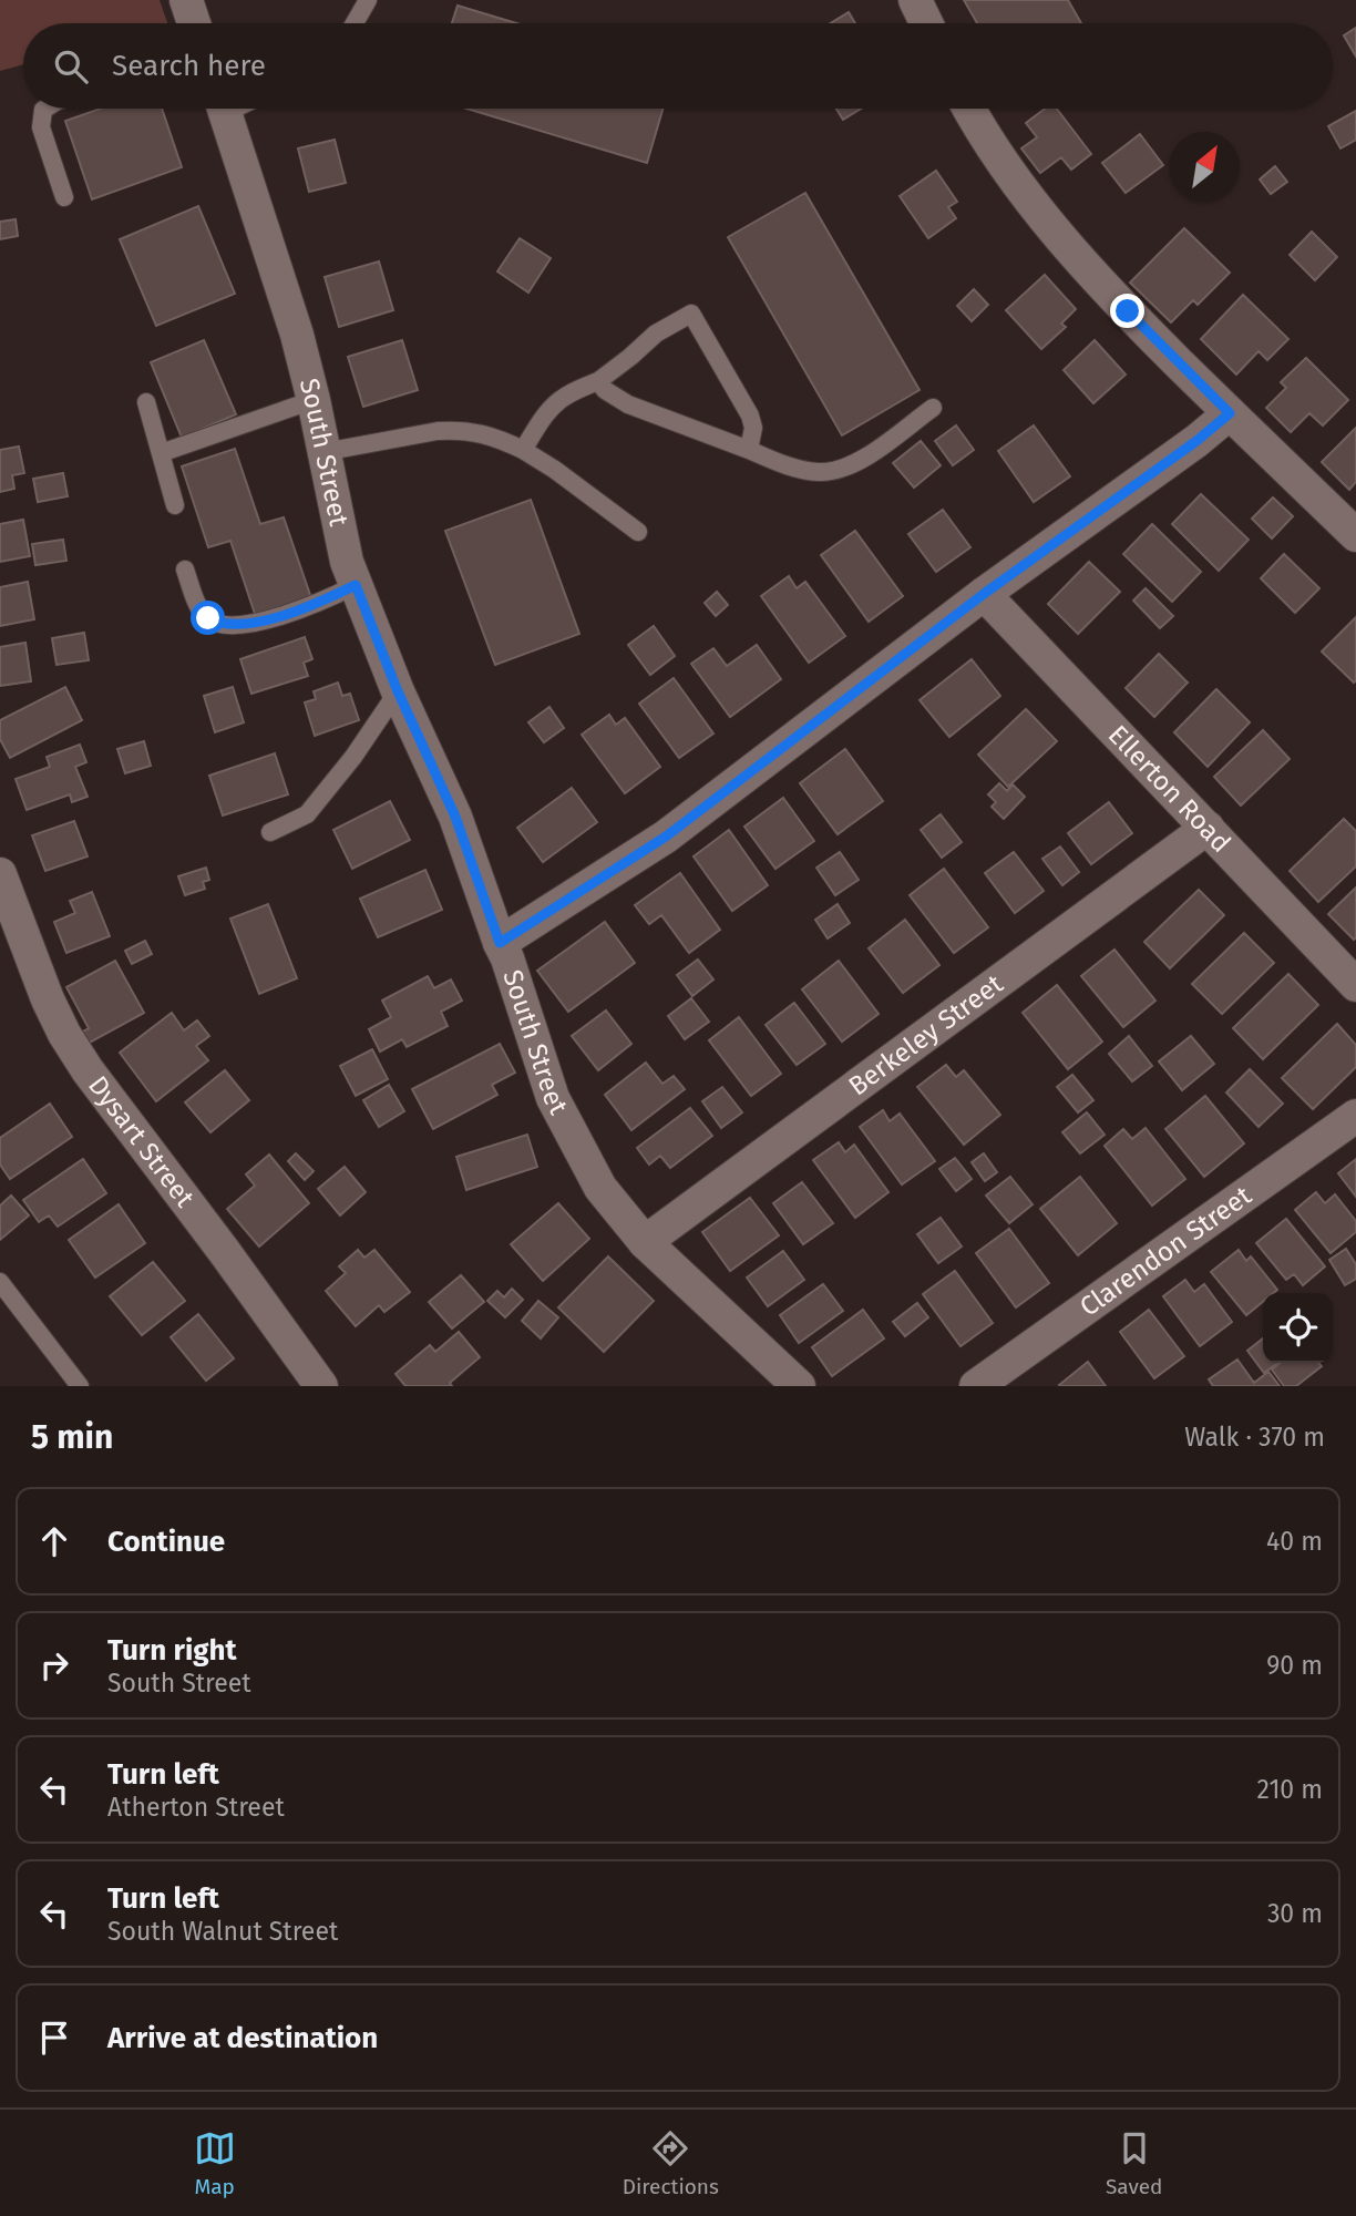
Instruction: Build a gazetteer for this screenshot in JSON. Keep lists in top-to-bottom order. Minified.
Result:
{"streets":{"street":["South Street","Ellerton Road","Berkeley Street","Dysart Street","Clarendon Street"]},"crossings":[["South Street","Berkeley Street"],["Ellerton Road","Berkeley Street"]],"north":"top right","page":{"search":"Search here","heading":["5 min","Walk · 370 m"],"list":[["Continue","40 m"],["Turn right","South Street","90 m"],["Turn left","Atherton Street","210 m"],["Turn left","South Walnut Street","30 m"],"Arrive at destination"],"nav":["Map","Directions","Saved"]}}
